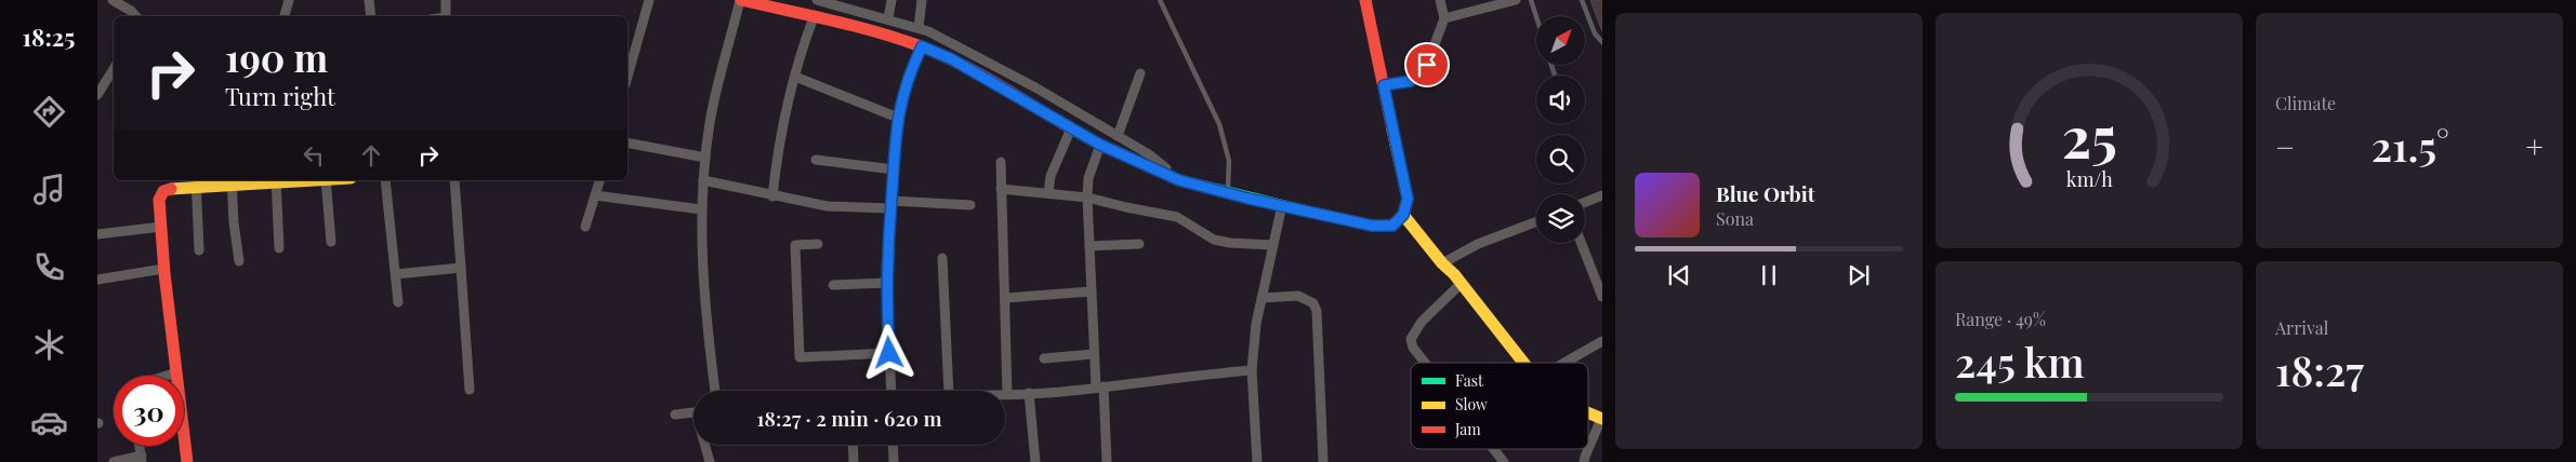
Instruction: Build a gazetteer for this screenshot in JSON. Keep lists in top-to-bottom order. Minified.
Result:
{"legend":["Fast","Slow","Jam"],"north":"top right","page":{"tabs":"18:25","tile":["Climate",["Range · 49%","245 km"],["Arrival","18:27"]],"turn":["190 m","Turn right"],"heat":["−","21.5°","+"],"song":["Blue Orbit","Sona"],"limit":"30","trip":"18:27 · 2 min · 620 m","gauge":["25","km/h"]}}
